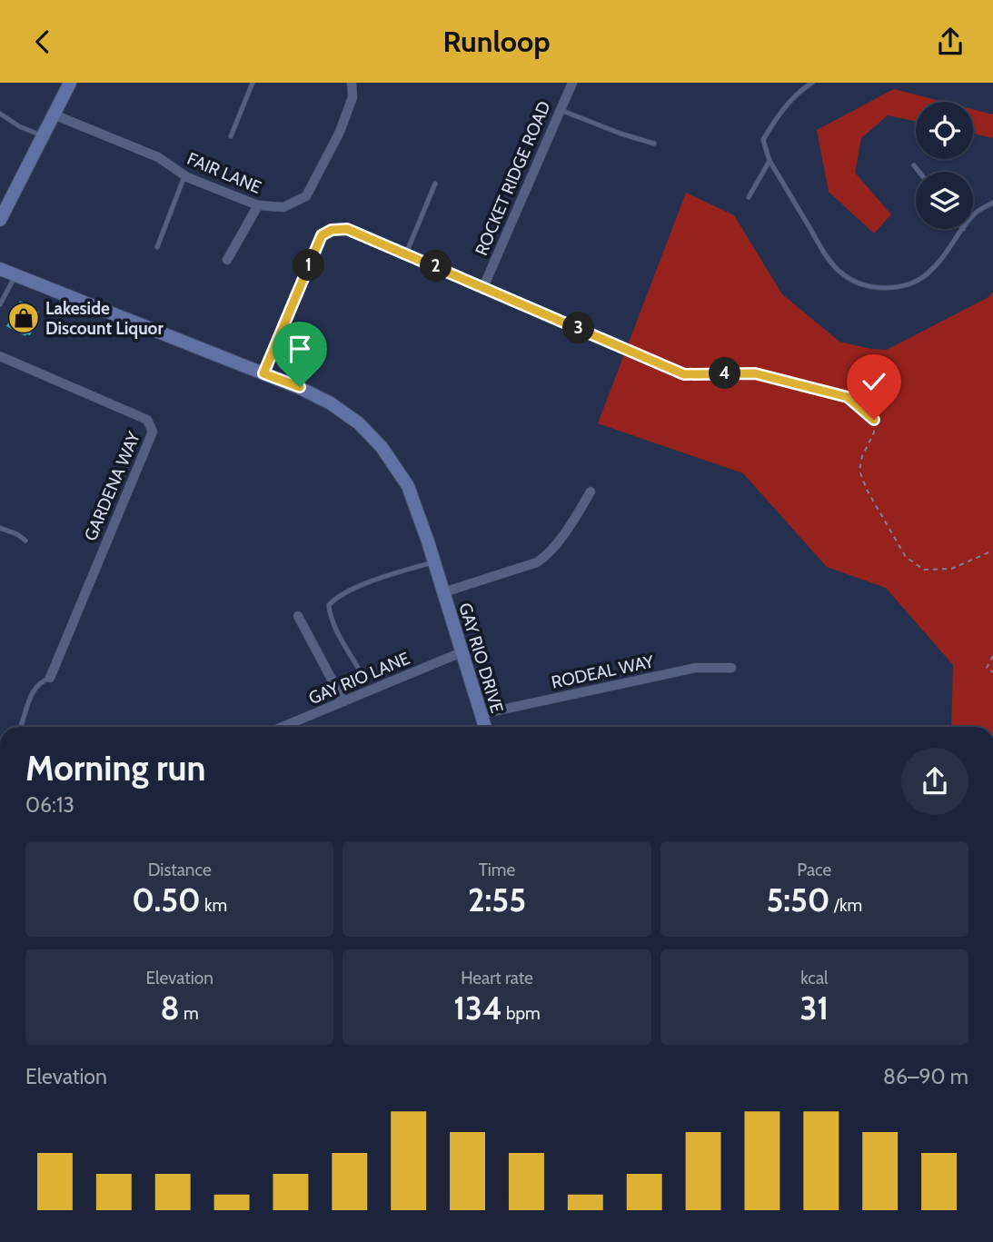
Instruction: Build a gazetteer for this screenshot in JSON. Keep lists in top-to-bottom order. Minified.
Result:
{"streets":{"street":["FAIR LANE","ROCKET RIDGE ROAD","GARDENA WAY","GAY RIO DRIVE","RODEAL WAY","GAY RIO LANE"]},"crossings":[["GAY RIO DRIVE","RODEAL WAY"],["GAY RIO DRIVE","GAY RIO LANE"]],"places":{"shop":["Lakeside Discount Liquor"]},"page":{"header":"Runloop","pins":["1","2","3","4"],"heading":["Morning run","06:13"],"stats":[["Distance","0.50 km"],["Time","2:55"],["Pace","5:50 /km"],["Elevation","8 m"],["Heart rate","134 bpm"],["kcal","31"]],"chart":["Elevation","86–90 m"]}}
